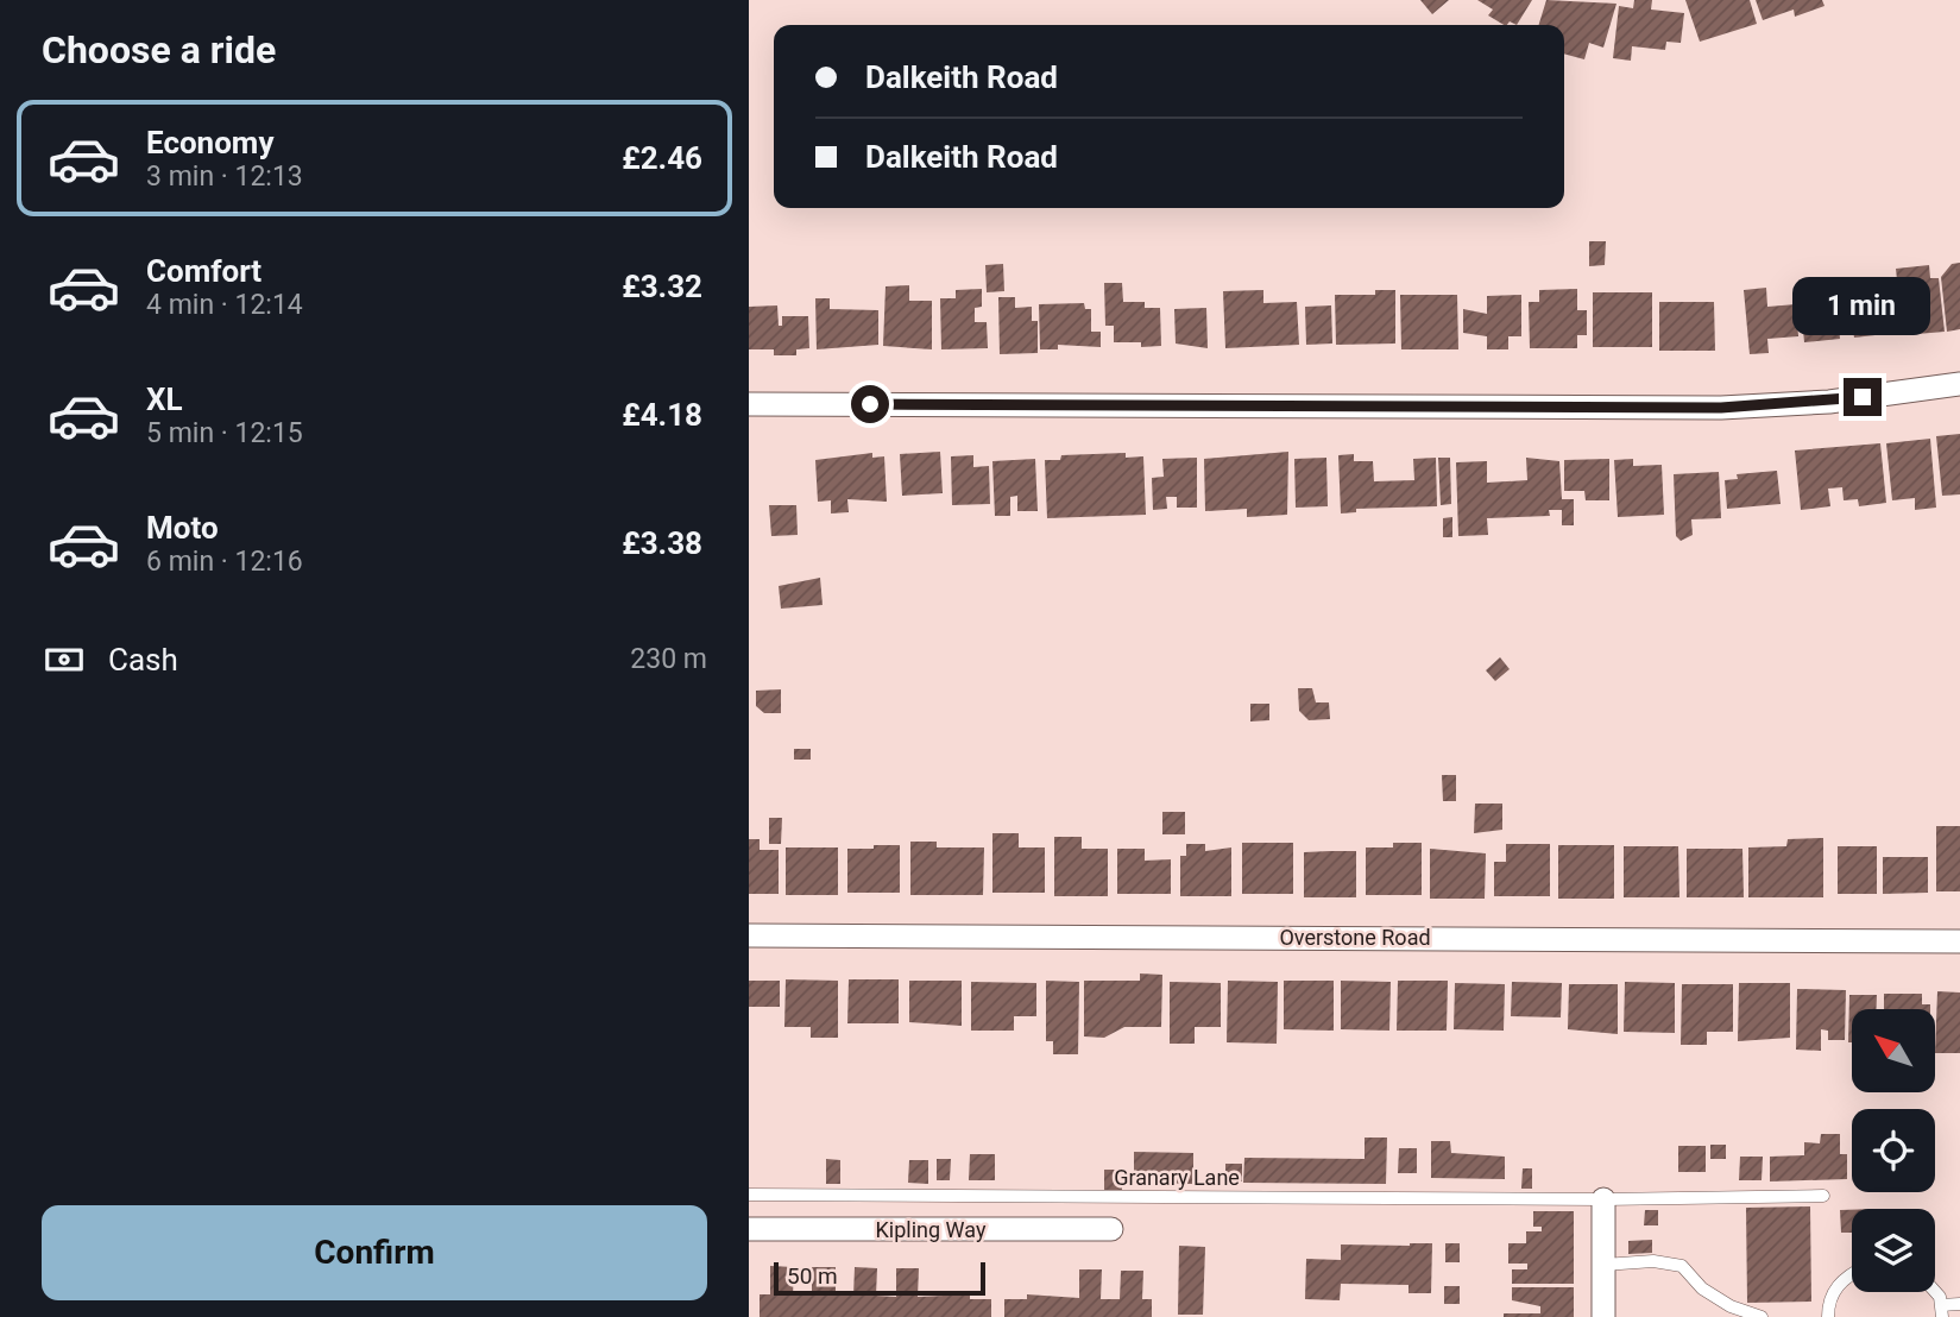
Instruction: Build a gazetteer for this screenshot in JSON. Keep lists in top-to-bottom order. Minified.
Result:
{"streets":{"street":["Overstone Road","Kipling Way"],"lane":["Granary Lane"]},"scale_bar":"50 m","north":"top left","page":{"heading":"Choose a ride","banner":["Dalkeith Road","Dalkeith Road"],"list":[{"name":"Economy","note":"3 min · 12:13","value":"£2.46"},{"name":"Comfort","note":"4 min · 12:14","value":"£3.32"},{"name":"XL","note":"5 min · 12:15","value":"£4.18"},{"name":"Moto","note":"6 min · 12:16","value":"£3.38"}],"bubble":"1 min","pay":["Cash","230 m"],"buttons":"Confirm","scale":"50 m"}}
